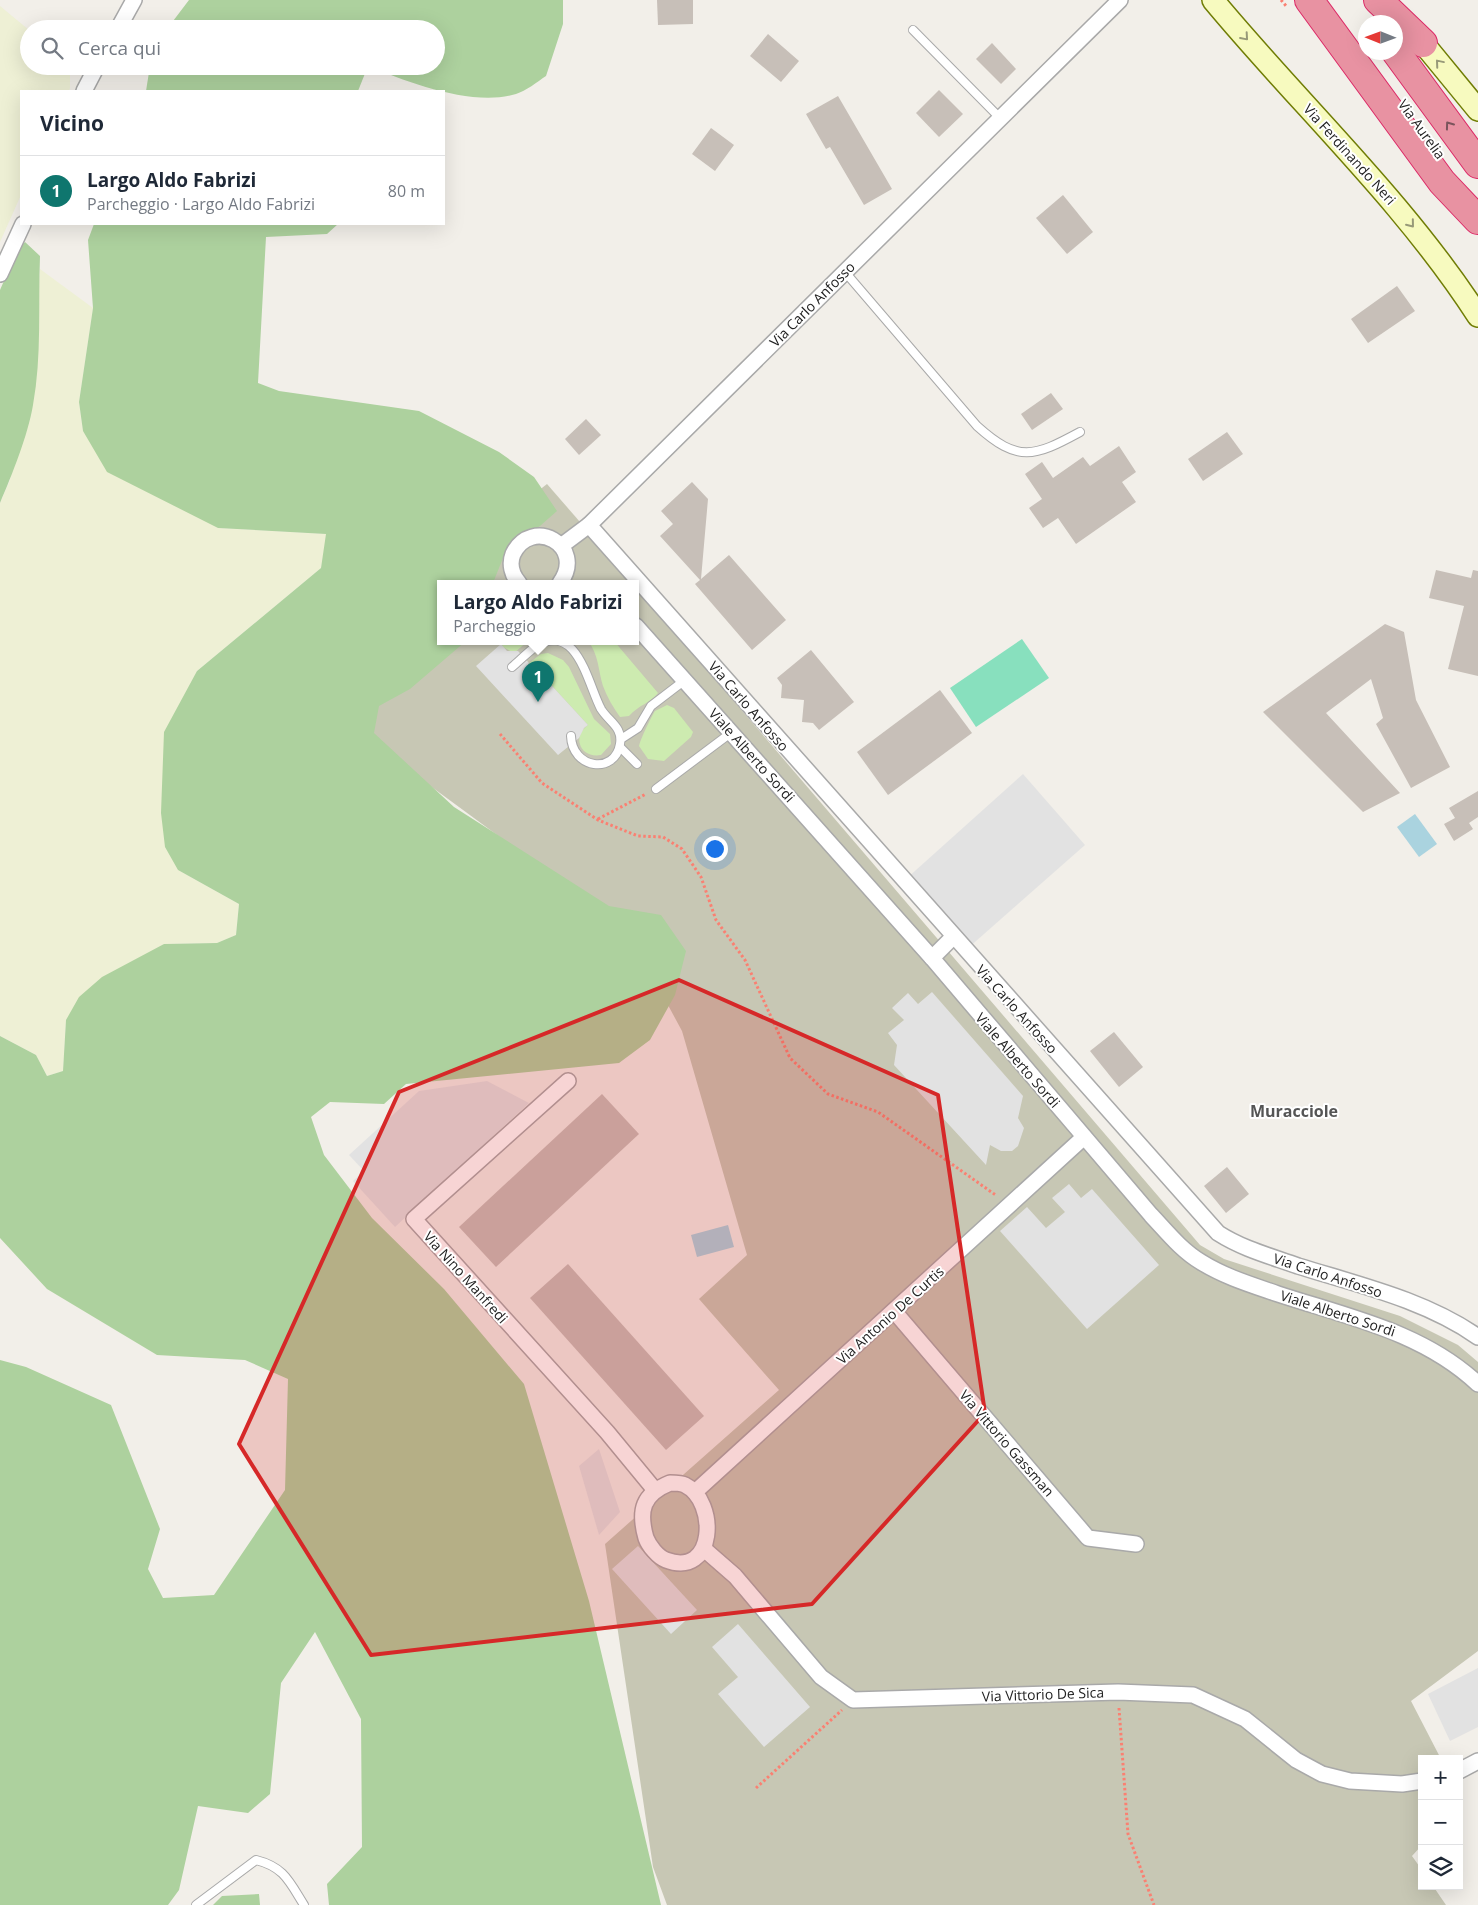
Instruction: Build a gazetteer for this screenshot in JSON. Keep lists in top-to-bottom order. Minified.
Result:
{"streets":{"highway":["Via Aurelia"],"street":["Via Ferdinando Neri","Via Carlo Anfosso","Viale Alberto Sordi","Via Nino Manfredi","Via Antonio De Curtis","Via Vittorio Gassman","Via Vittorio De Sica"]},"crossings":[["Viale Alberto Sordi","Via Antonio De Curtis"],["Via Nino Manfredi","Via Antonio De Curtis"],["Via Antonio De Curtis","Via Vittorio Gassman"]],"one_way":["Via Ferdinando Neri"],"districts":["Muracciole"],"north":"left","page":{"search":"Cerca qui","heading":"Vicino","list":[{"mark":"1","name":"Largo Aldo Fabrizi","note":"Parcheggio · Largo Aldo Fabrizi","value":"80 m"}],"popup":["Largo Aldo Fabrizi","Parcheggio"],"pins":"1","map_buttons":["+","−"]}}
